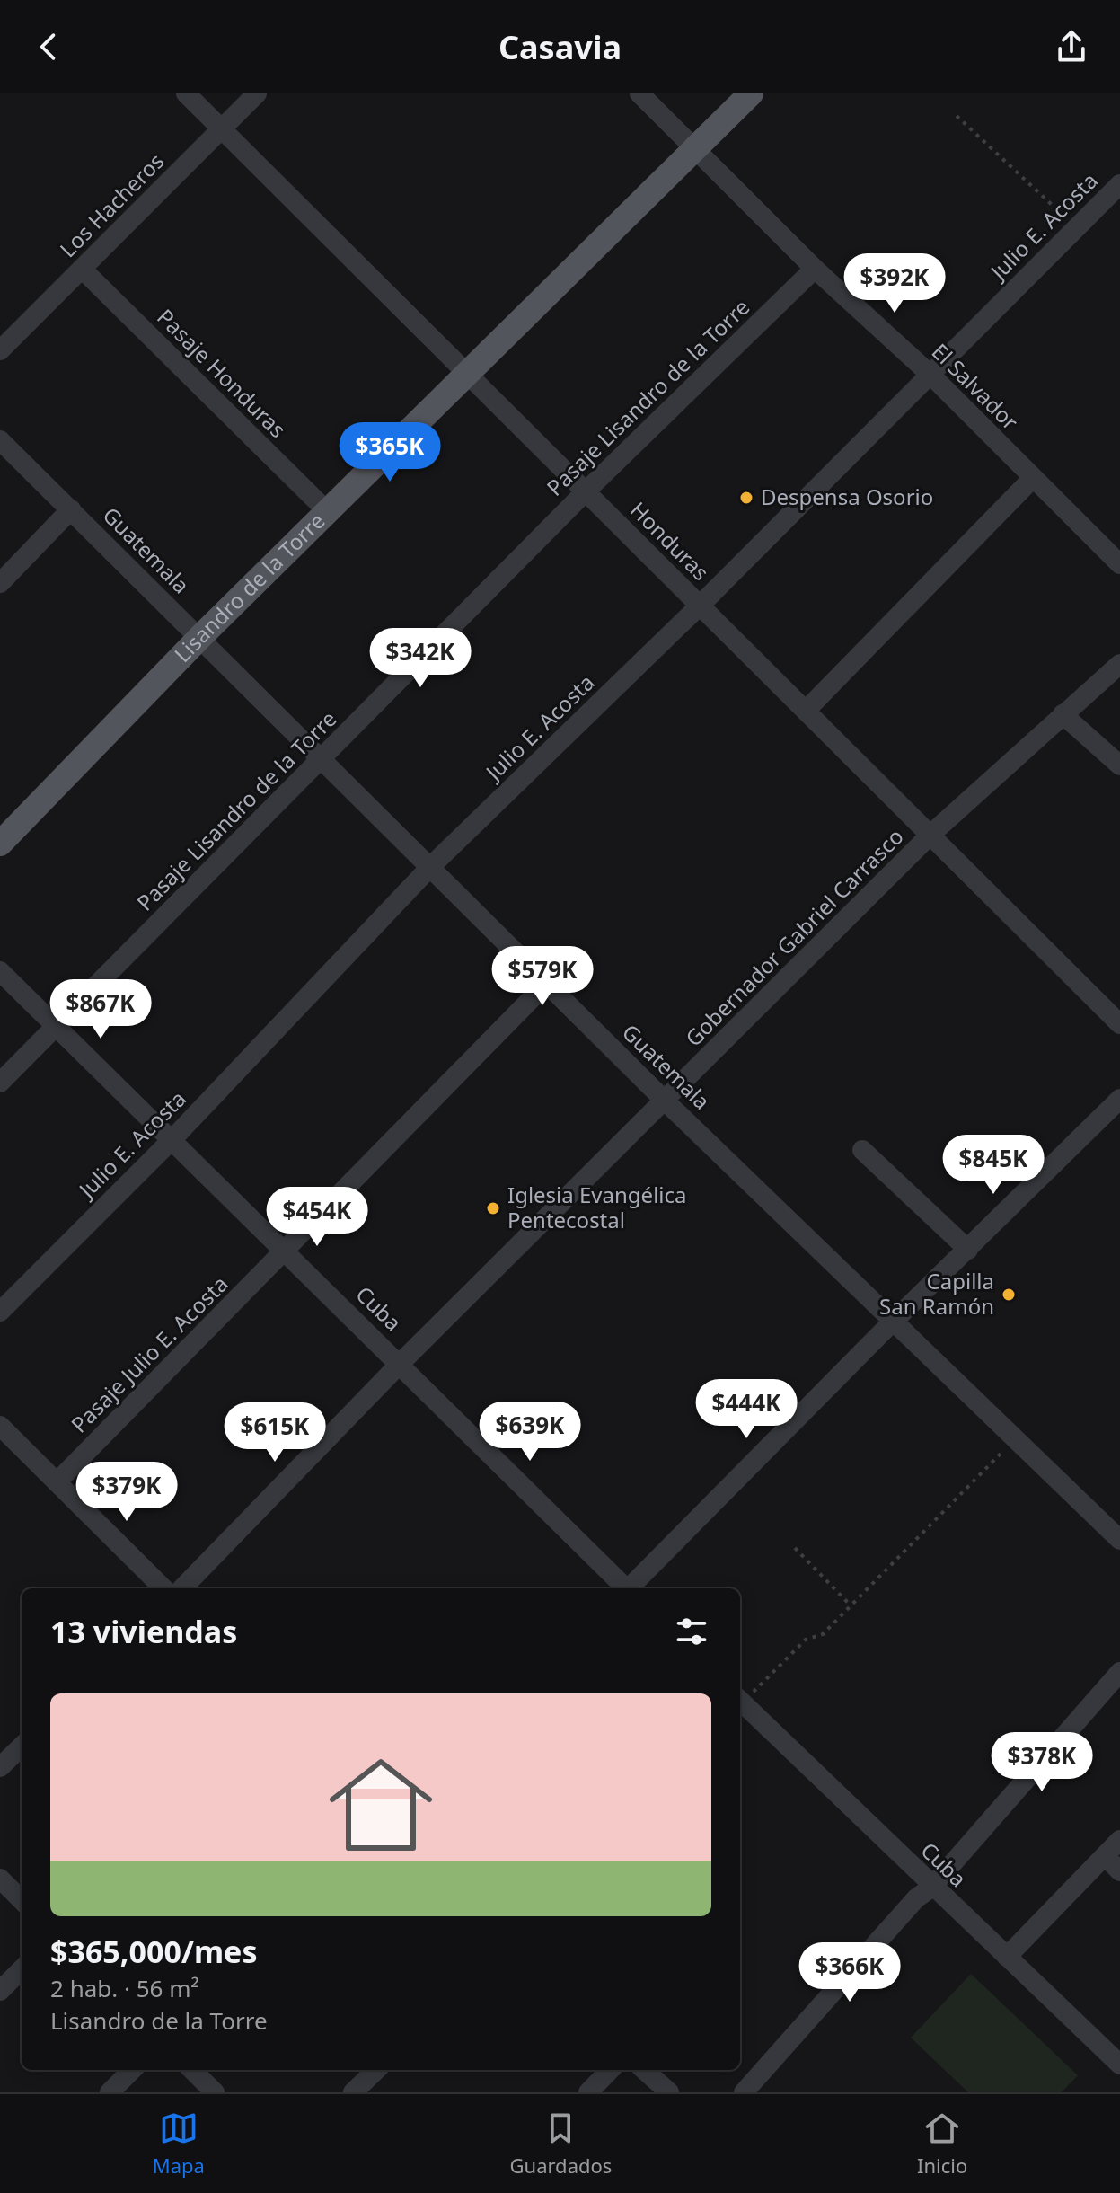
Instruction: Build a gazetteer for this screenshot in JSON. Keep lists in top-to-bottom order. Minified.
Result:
{"streets":{"main road":["Lisandro de la Torre"],"street":["Los Hacheros","Julio E. Acosta","Pasaje Honduras","El Salvador","Pasaje Lisandro de la Torre","Honduras","Guatemala","Gobernador Gabriel Carrasco","Cuba","Pasaje Julio E. Acosta"]},"crossings":[["Los Hacheros","Pasaje Honduras"],["Los Hacheros","Honduras"],["Julio E. Acosta","El Salvador"],["Julio E. Acosta","Honduras"],["Julio E. Acosta","Guatemala"],["Julio E. Acosta","Cuba"],["Pasaje Honduras","Lisandro de la Torre"],["El Salvador","Pasaje Lisandro de la Torre"],["El Salvador","Lisandro de la Torre"],["Pasaje Lisandro de la Torre","Honduras"],["Pasaje Lisandro de la Torre","Guatemala"],["Pasaje Lisandro de la Torre","Cuba"],["Honduras","Lisandro de la Torre"],["Honduras","Gobernador Gabriel Carrasco"],["Guatemala","Lisandro de la Torre"],["Guatemala","Gobernador Gabriel Carrasco"],["Guatemala","Pasaje Julio E. Acosta"],["Gobernador Gabriel Carrasco","Cuba"],["Cuba","Pasaje Julio E. Acosta"]],"places":["Despensa Osorio","Iglesia Evangélica Pentecostal","Capilla San Ramón"],"page":{"header":"Casavia","price":["$392K","$365K","$342K","$579K","$867K","$845K","$454K","$444K","$639K","$615K","$379K","$378K","$366K"],"heading":"13 viviendas","list":[{"name":"$365,000/mes","note":"2 hab. · 56 m² · Lisandro de la Torre"}],"tabs":["Mapa","Guardados","Inicio"]}}
